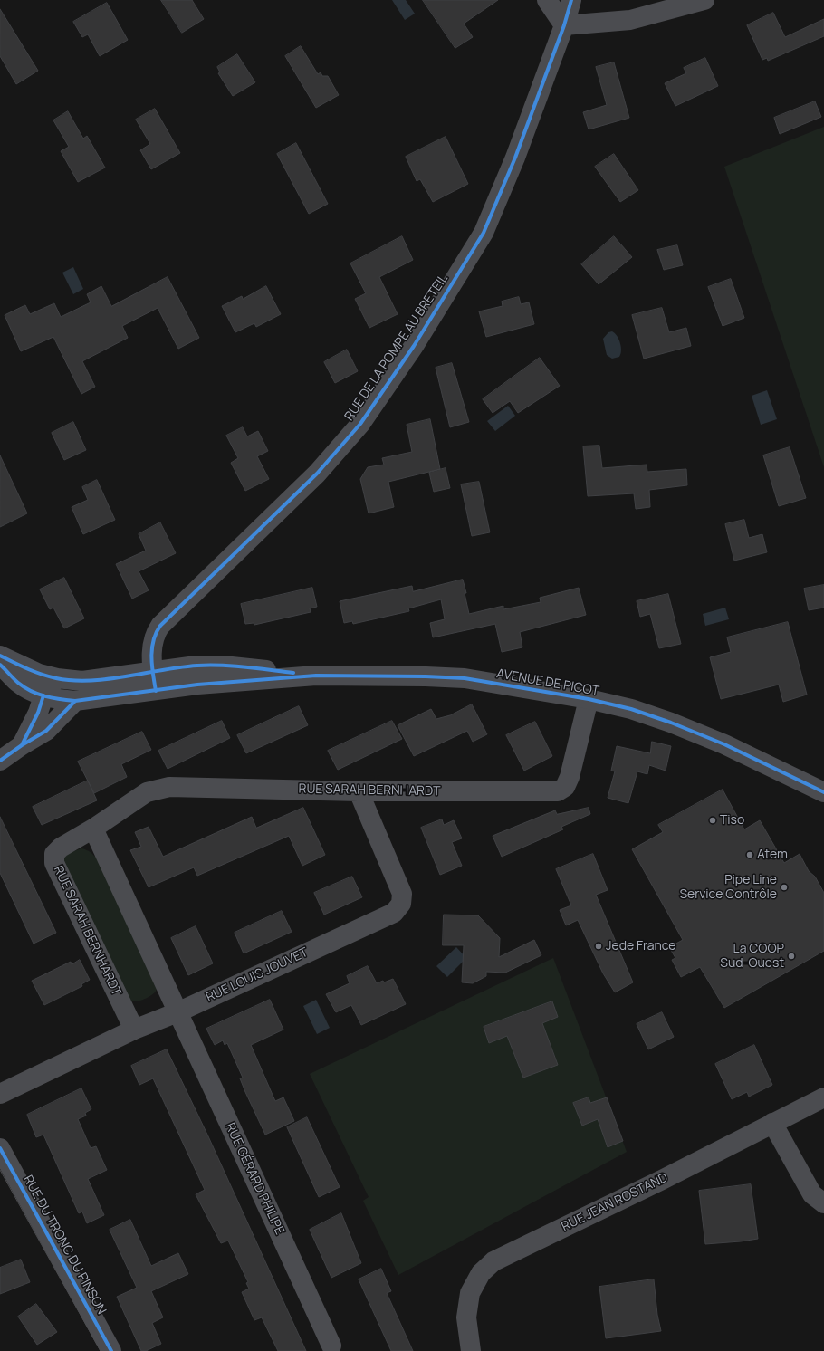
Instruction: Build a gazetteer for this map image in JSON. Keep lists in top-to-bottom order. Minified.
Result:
{"streets":{"street":["RUE DE LA POMPE AU BRETEIL","AVENUE DE PICOT","RUE SARAH BERNHARDT","RUE LOUIS JOUVET","RUE GÉRARD PHILIPE","RUE JEAN ROSTAND","RUE DU TRONC DU PINSON"]},"crossings":[["RUE DE LA POMPE AU BRETEIL","AVENUE DE PICOT"],["AVENUE DE PICOT","RUE SARAH BERNHARDT"],["RUE SARAH BERNHARDT","RUE LOUIS JOUVET"],["RUE LOUIS JOUVET","RUE GÉRARD PHILIPE"]],"places":["Tiso","Atem","Pipe Line Service Contrôle","Jede France","La COOP Sud-Ouest"]}
